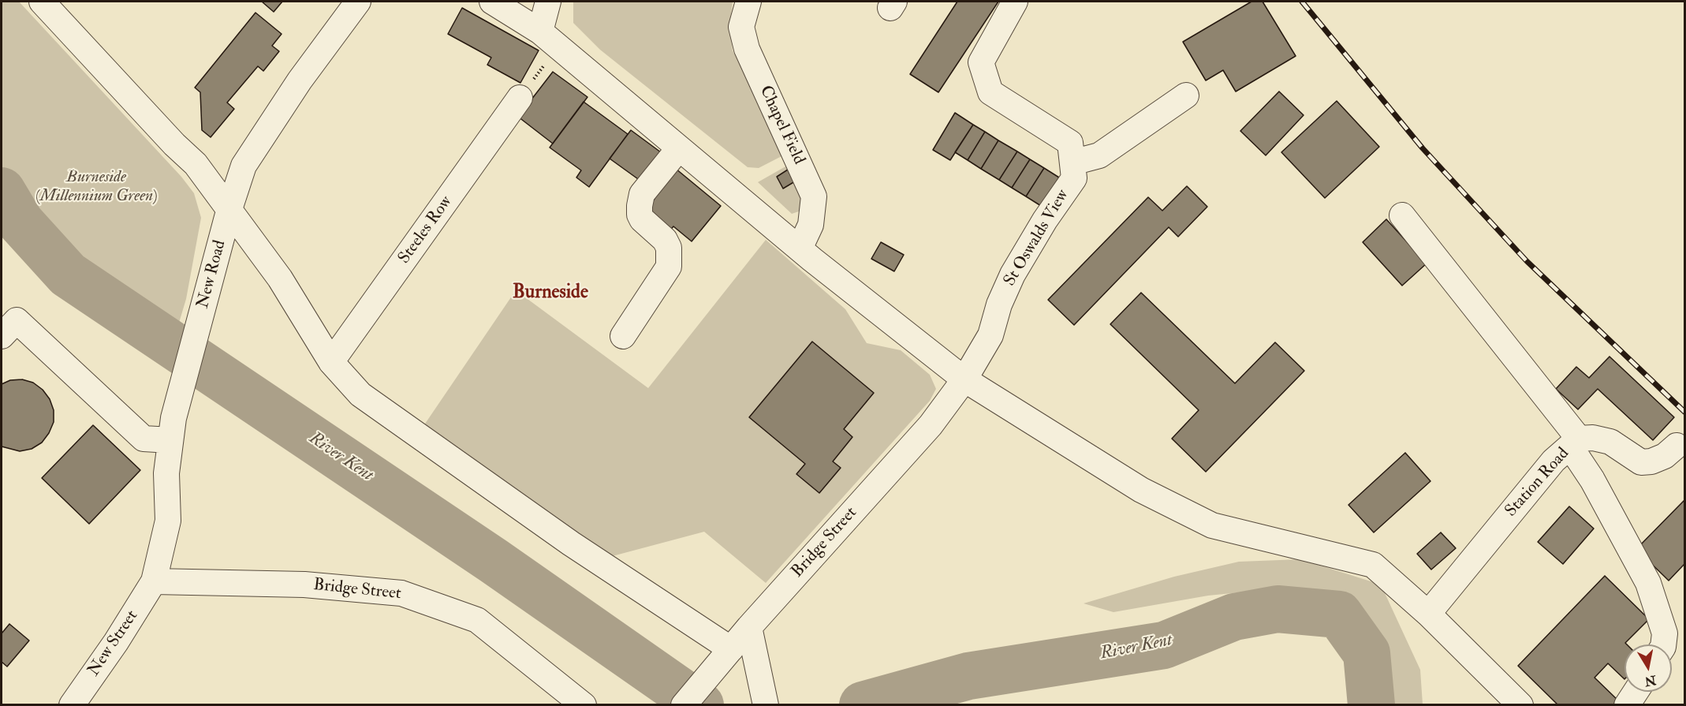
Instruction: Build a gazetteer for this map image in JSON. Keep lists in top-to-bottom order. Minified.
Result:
{"streets":{"street":["Chapel Field","Steeles Row","St Oswalds View","New Road","Station Road","Bridge Street","New Street"]},"crossings":[["St Oswalds View","Bridge Street"],["New Road","Bridge Street"],["New Road","New Street"],["Bridge Street","New Street"]],"districts":["Burneside"],"water":["River Kent"],"parks":["Burneside (Millennium Green)"],"north":"bottom"}
